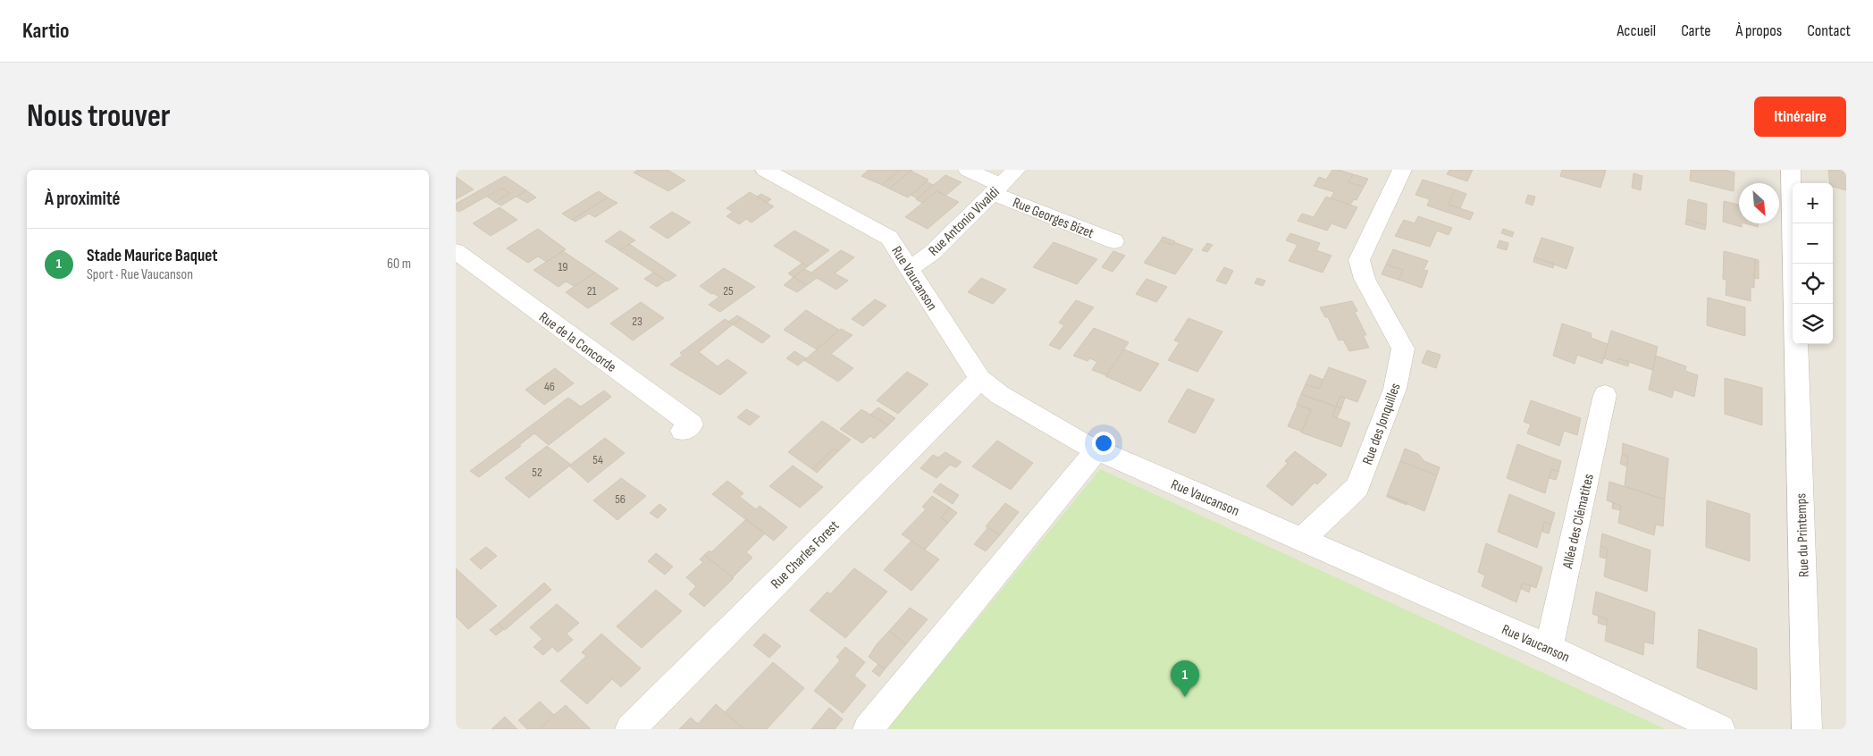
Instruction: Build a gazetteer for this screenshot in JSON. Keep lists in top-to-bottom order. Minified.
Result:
{"streets":{"street":["Rue Georges Bizet","Rue Antonio Vivaldi","Rue Vaucanson","Rue de la Concorde","Rue des Jonquilles","Allée des Clématites","Rue du Printemps","Rue Charles Forest"]},"crossings":[["Rue Georges Bizet","Rue Antonio Vivaldi"],["Rue Antonio Vivaldi","Rue Vaucanson"],["Rue Vaucanson","Rue des Jonquilles"],["Rue Vaucanson","Allée des Clématites"],["Rue Vaucanson","Rue Charles Forest"]],"house_numbers":["19","21","25","23","46","54","52","56"],"north":"bottom right","page":{"header":"Kartio","nav":["Accueil","Carte","À propos","Contact"],"buttons":"Itinéraire","title":"Nous trouver","heading":"À proximité","map_buttons":["+","−"],"list":[{"mark":"1","name":"Stade Maurice Baquet","note":"Sport · Rue Vaucanson","value":"60 m"}],"pins":"1"}}
